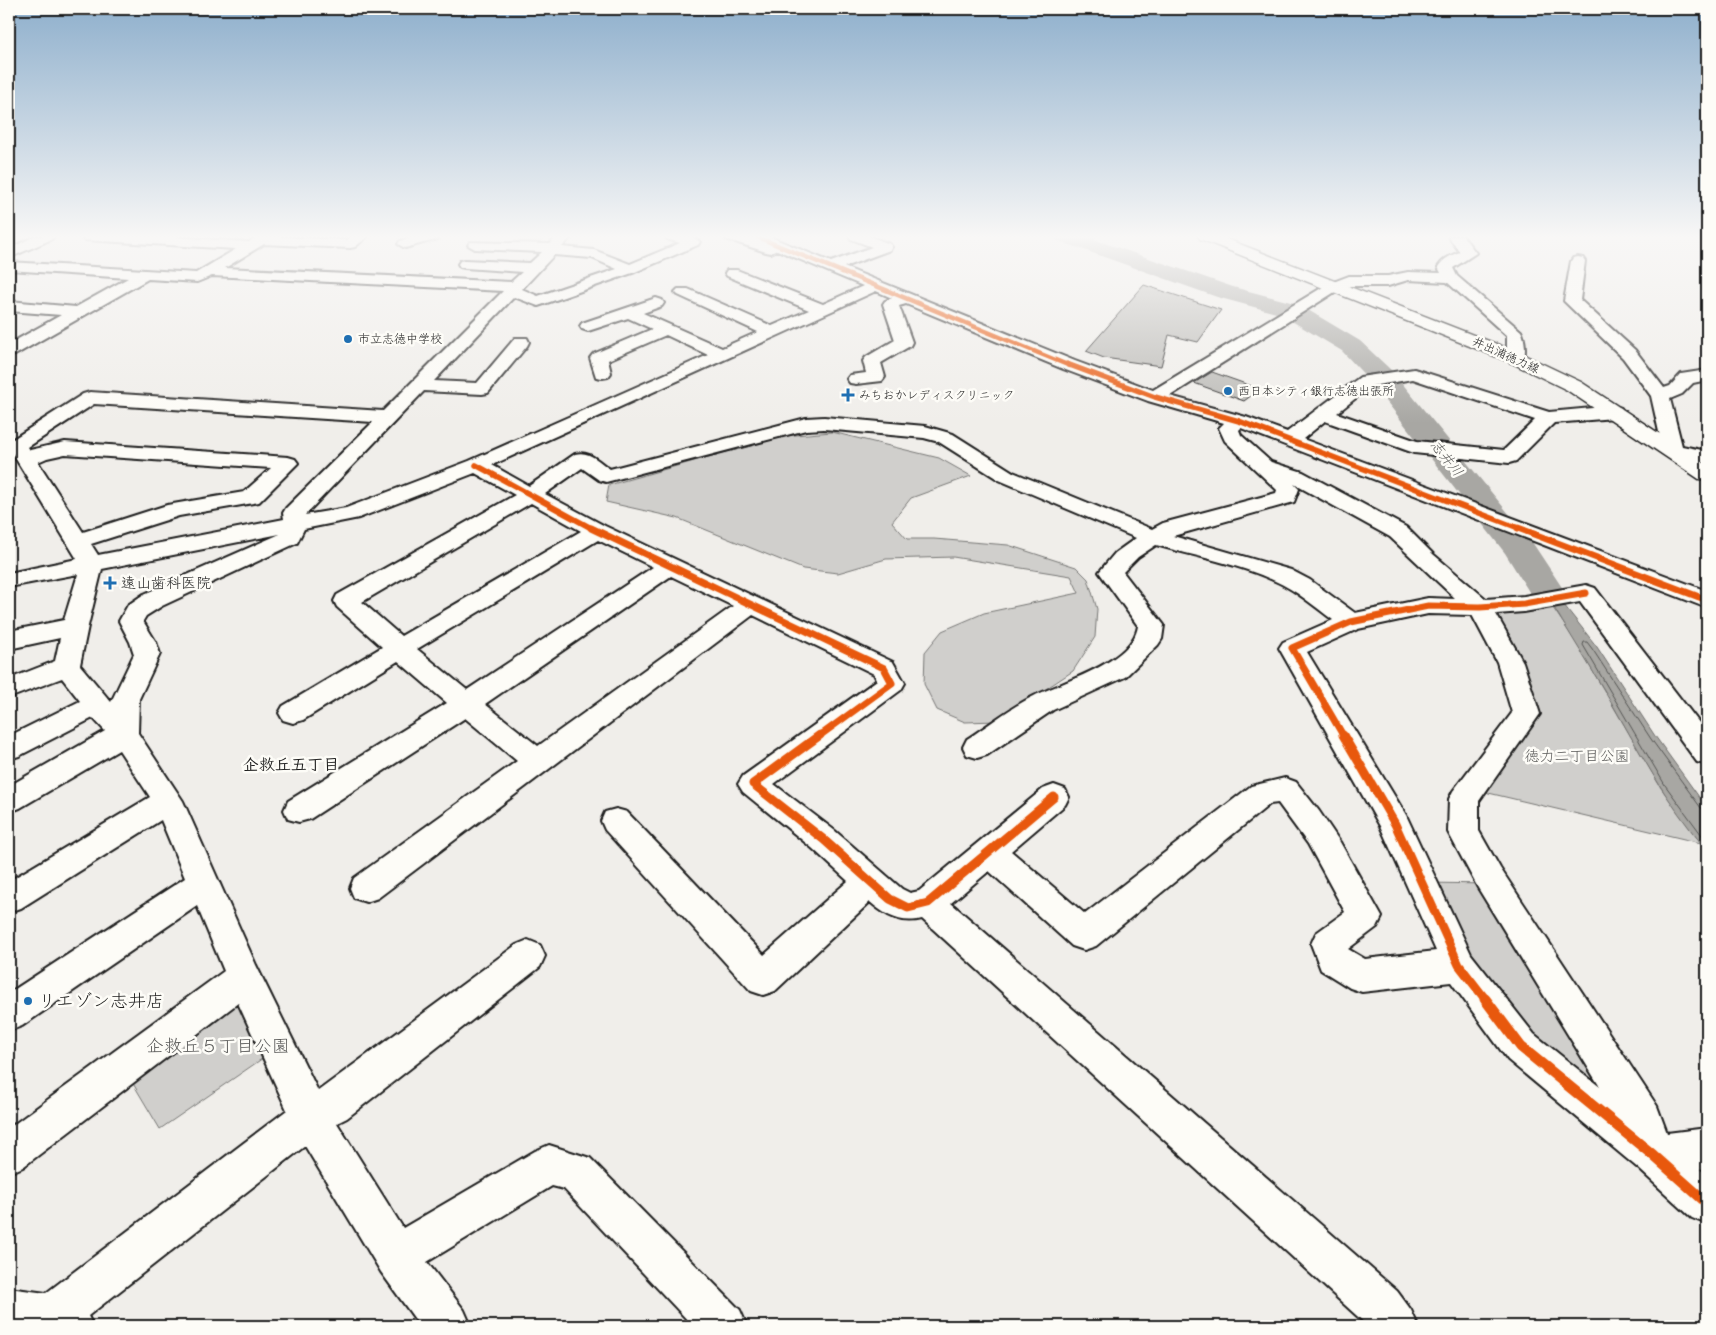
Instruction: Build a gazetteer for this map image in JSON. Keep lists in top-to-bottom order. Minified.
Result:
{"streets":{"main road":["井出浦徳力線"]},"districts":["企救丘五丁目"],"water":["志井川"],"parks":["徳力二丁目公園","企救丘５丁目公園"],"places":{"other":["市立志徳中学校","西日本シティ銀行志徳出張所","リエゾン志井店"],"health":["みちおかレディスクリニック","遠山歯科医院"]}}
